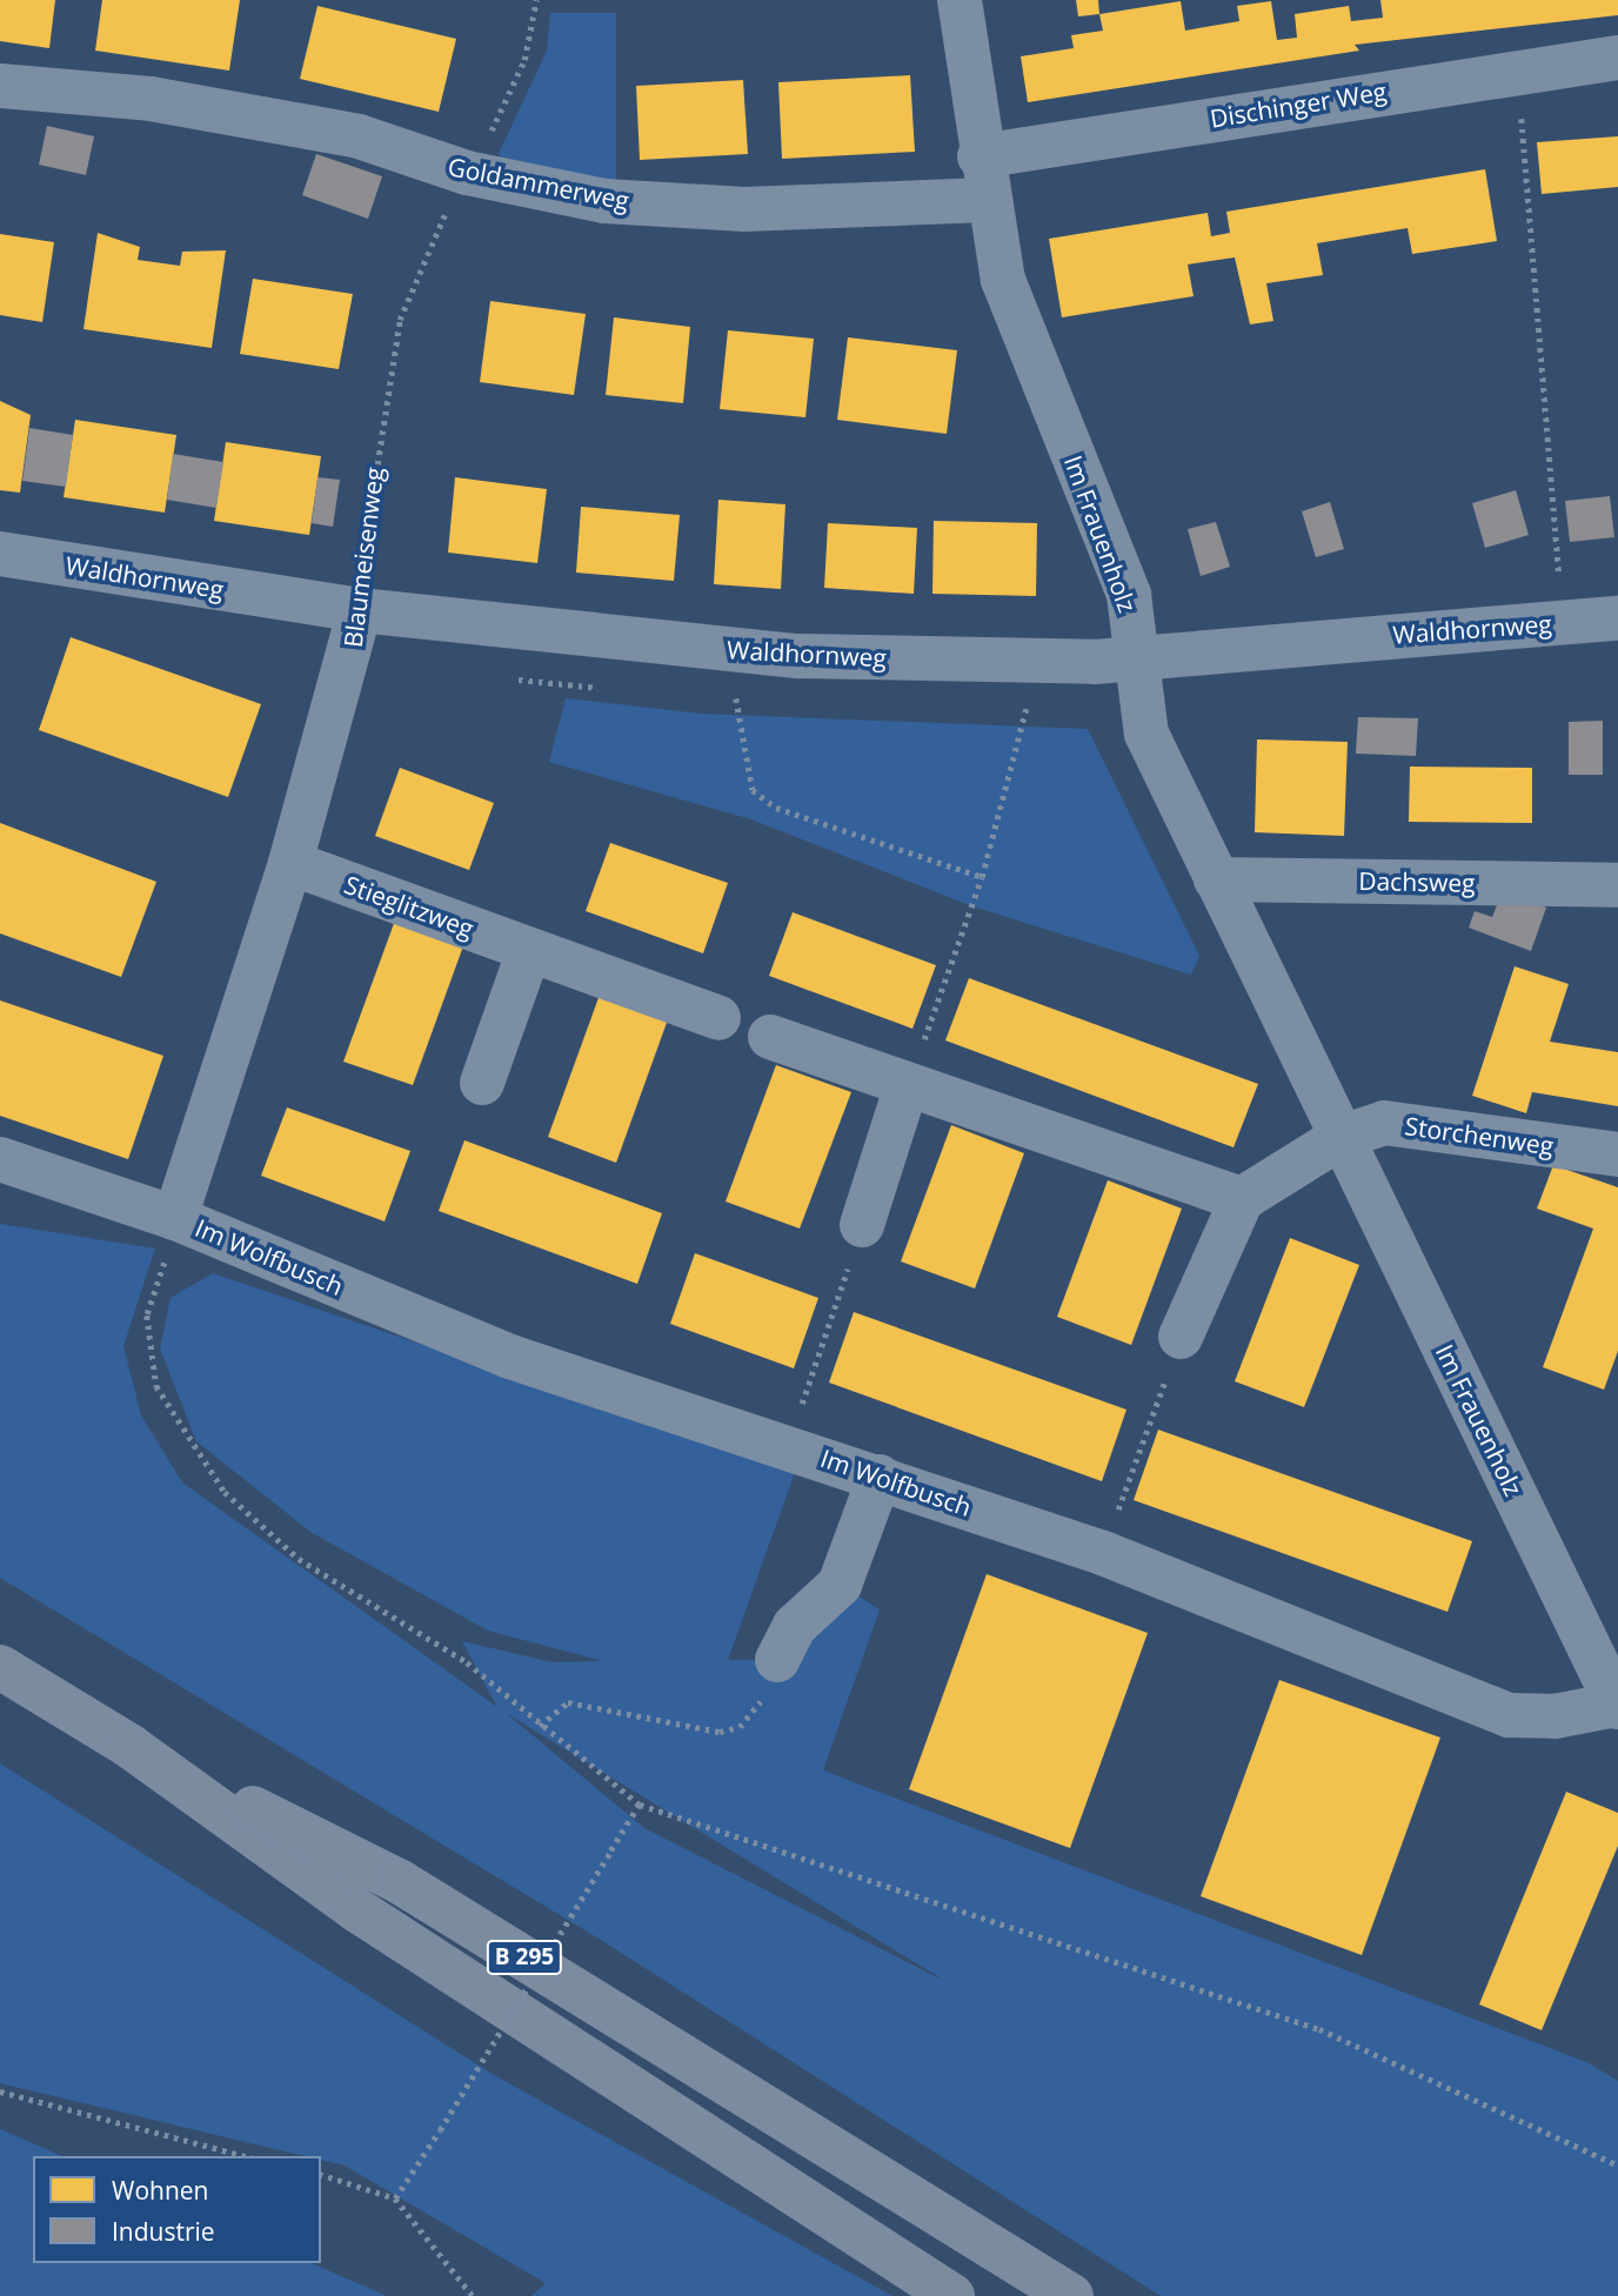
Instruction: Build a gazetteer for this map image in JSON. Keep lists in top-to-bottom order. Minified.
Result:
{"streets":{"main road":["B 295"],"street":["Dischinger Weg","Goldammerweg","Im Frauenholz","Blaumeisenweg","Waldhornweg","Dachsweg","Stieglitzweg","Storchenweg","Im Wolfbusch"]},"crossings":[["Dischinger Weg","Im Frauenholz"],["Goldammerweg","Im Frauenholz"],["Goldammerweg","Blaumeisenweg"],["Im Frauenholz","Waldhornweg"],["Im Frauenholz","Dachsweg"],["Im Frauenholz","Storchenweg"],["Im Frauenholz","Im Wolfbusch"],["Blaumeisenweg","Waldhornweg"],["Blaumeisenweg","Stieglitzweg"],["Blaumeisenweg","Im Wolfbusch"]],"legend":["Wohnen","Industrie"]}
